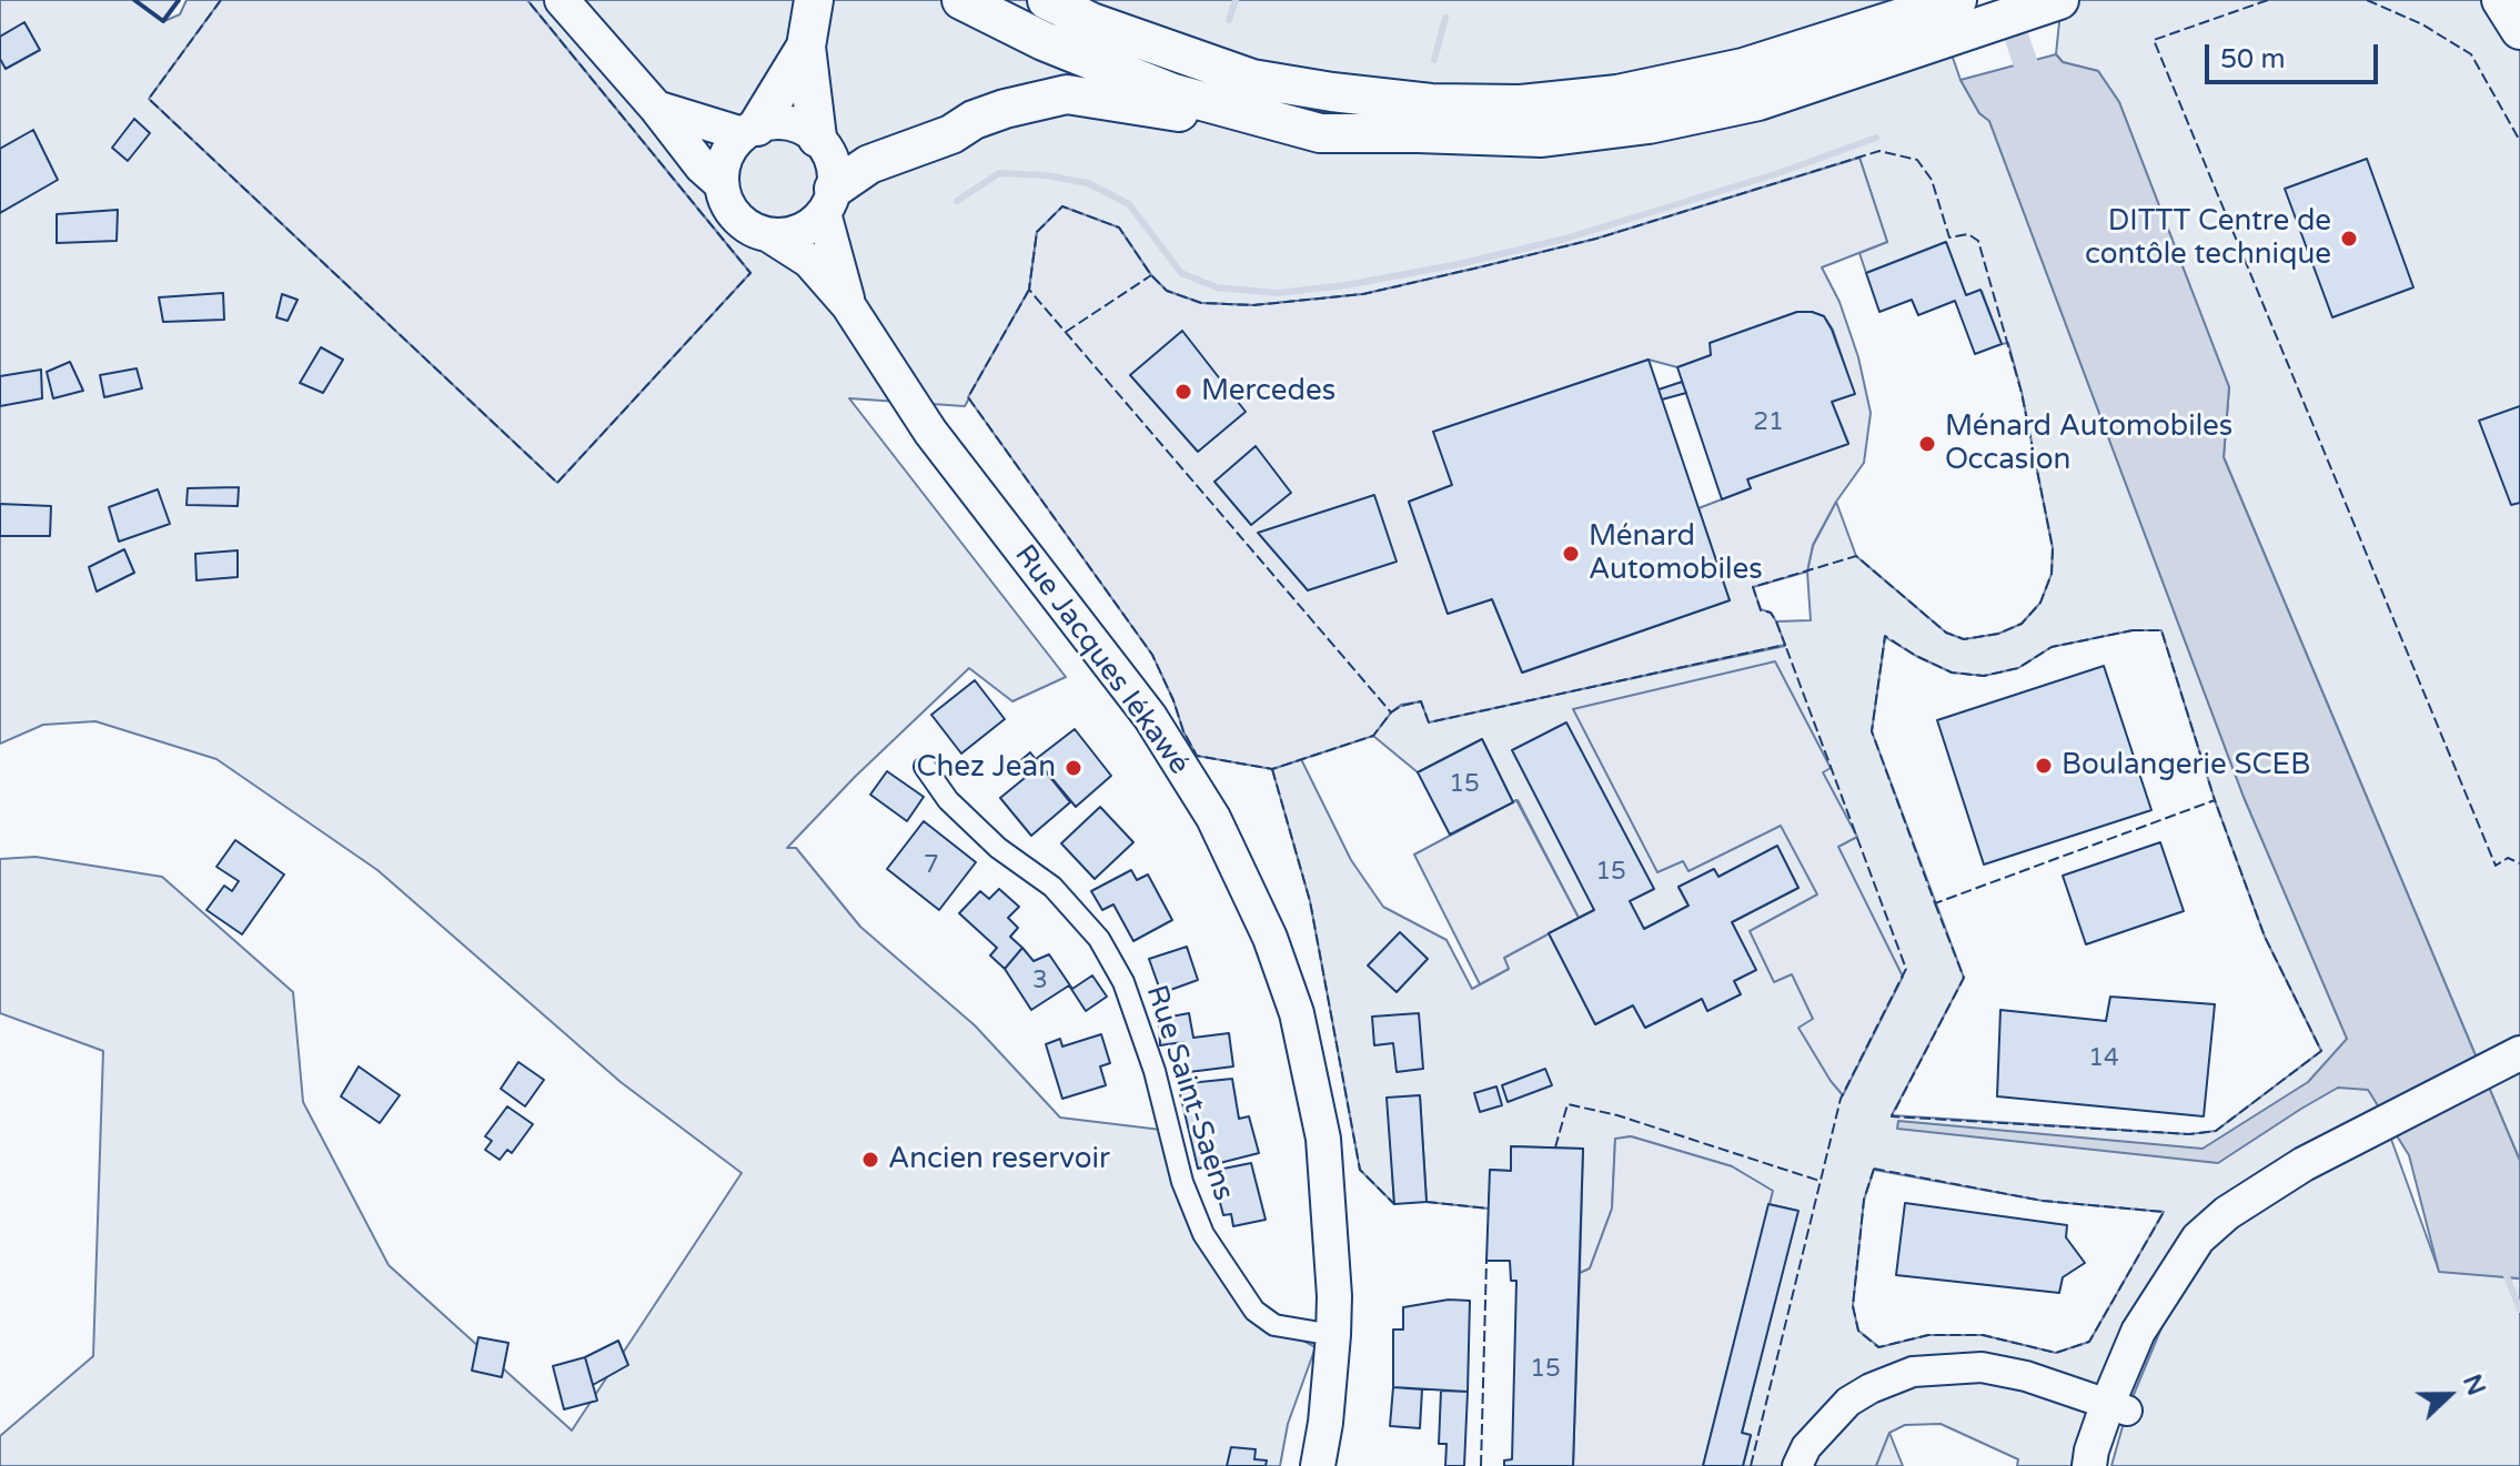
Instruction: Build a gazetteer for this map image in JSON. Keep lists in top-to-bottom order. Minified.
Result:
{"streets":{"main road":["Rue Jacques Iékawé"],"street":["Rue Saint-Saens"]},"crossings":[["Rue Jacques Iékawé","Rue Saint-Saens"]],"places":["DITTT Centre de contôle technique","Mercedes","Ménard Automobiles Occasion","Ménard Automobiles","Boulangerie SCEB","Chez Jean","Ancien reservoir"],"house_numbers":["21","15","7","15","3","14","15"],"scale_bar":"50 m","north":"right"}
